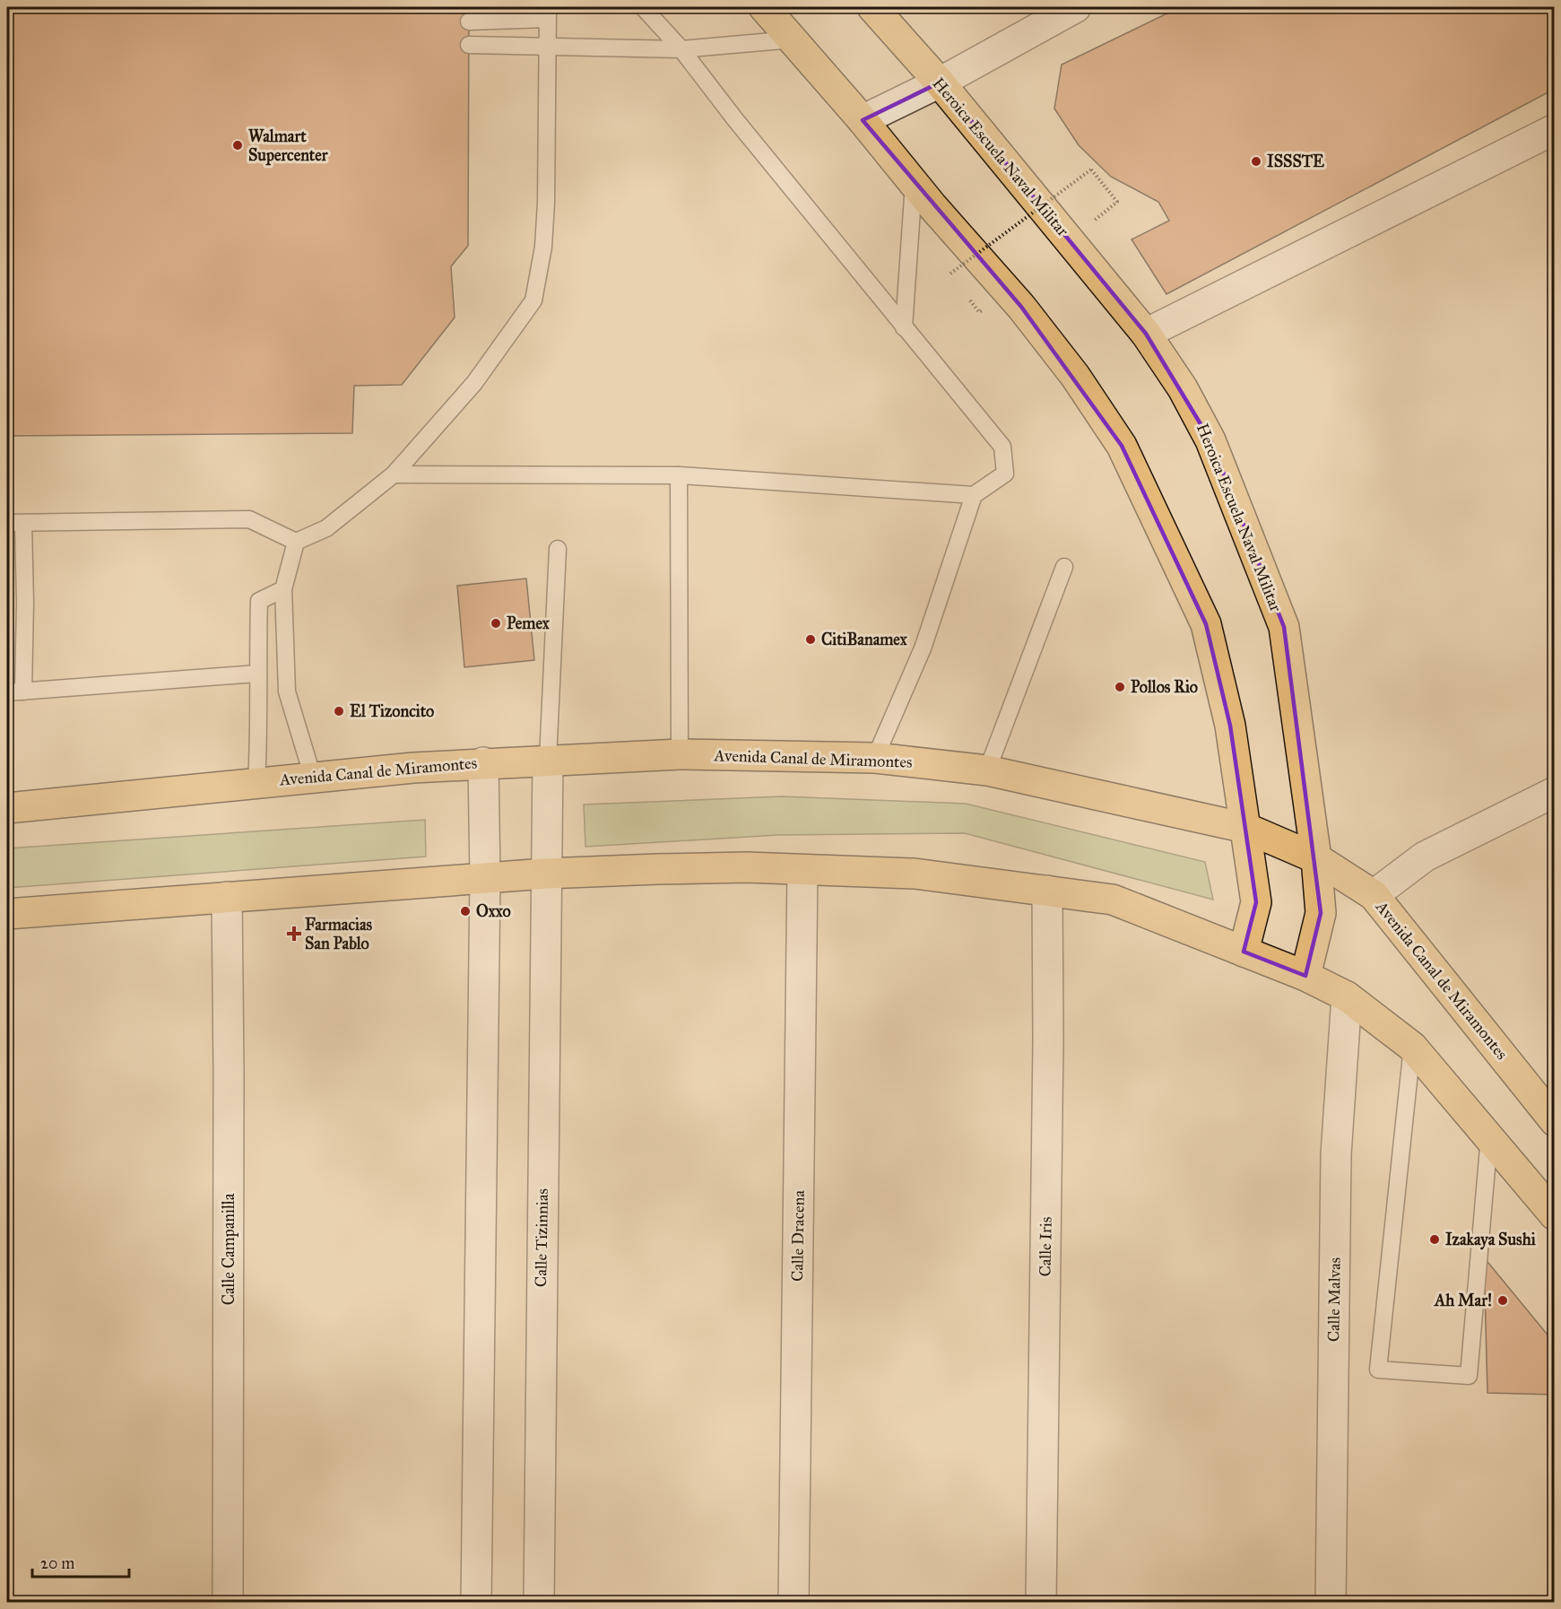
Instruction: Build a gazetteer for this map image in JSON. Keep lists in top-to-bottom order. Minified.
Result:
{"streets":{"main road":["Heroica Escuela Naval Militar","Avenida Canal de Miramontes"],"street":["Calle Dracena","Calle Tizinnias","Calle Iris","Calle Campanilla","Calle Malvas"]},"crossings":[["Heroica Escuela Naval Militar","Avenida Canal de Miramontes"],["Avenida Canal de Miramontes","Calle Tizinnias"]],"places":{"other":["Walmart Supercenter","ISSSTE","Pemex","CitiBanamex","Pollos Rio","El Tizoncito","Oxxo","Izakaya Sushi","Ah Mar!"],"health":["Farmacias San Pablo"]},"scale_bar":"20 m"}
